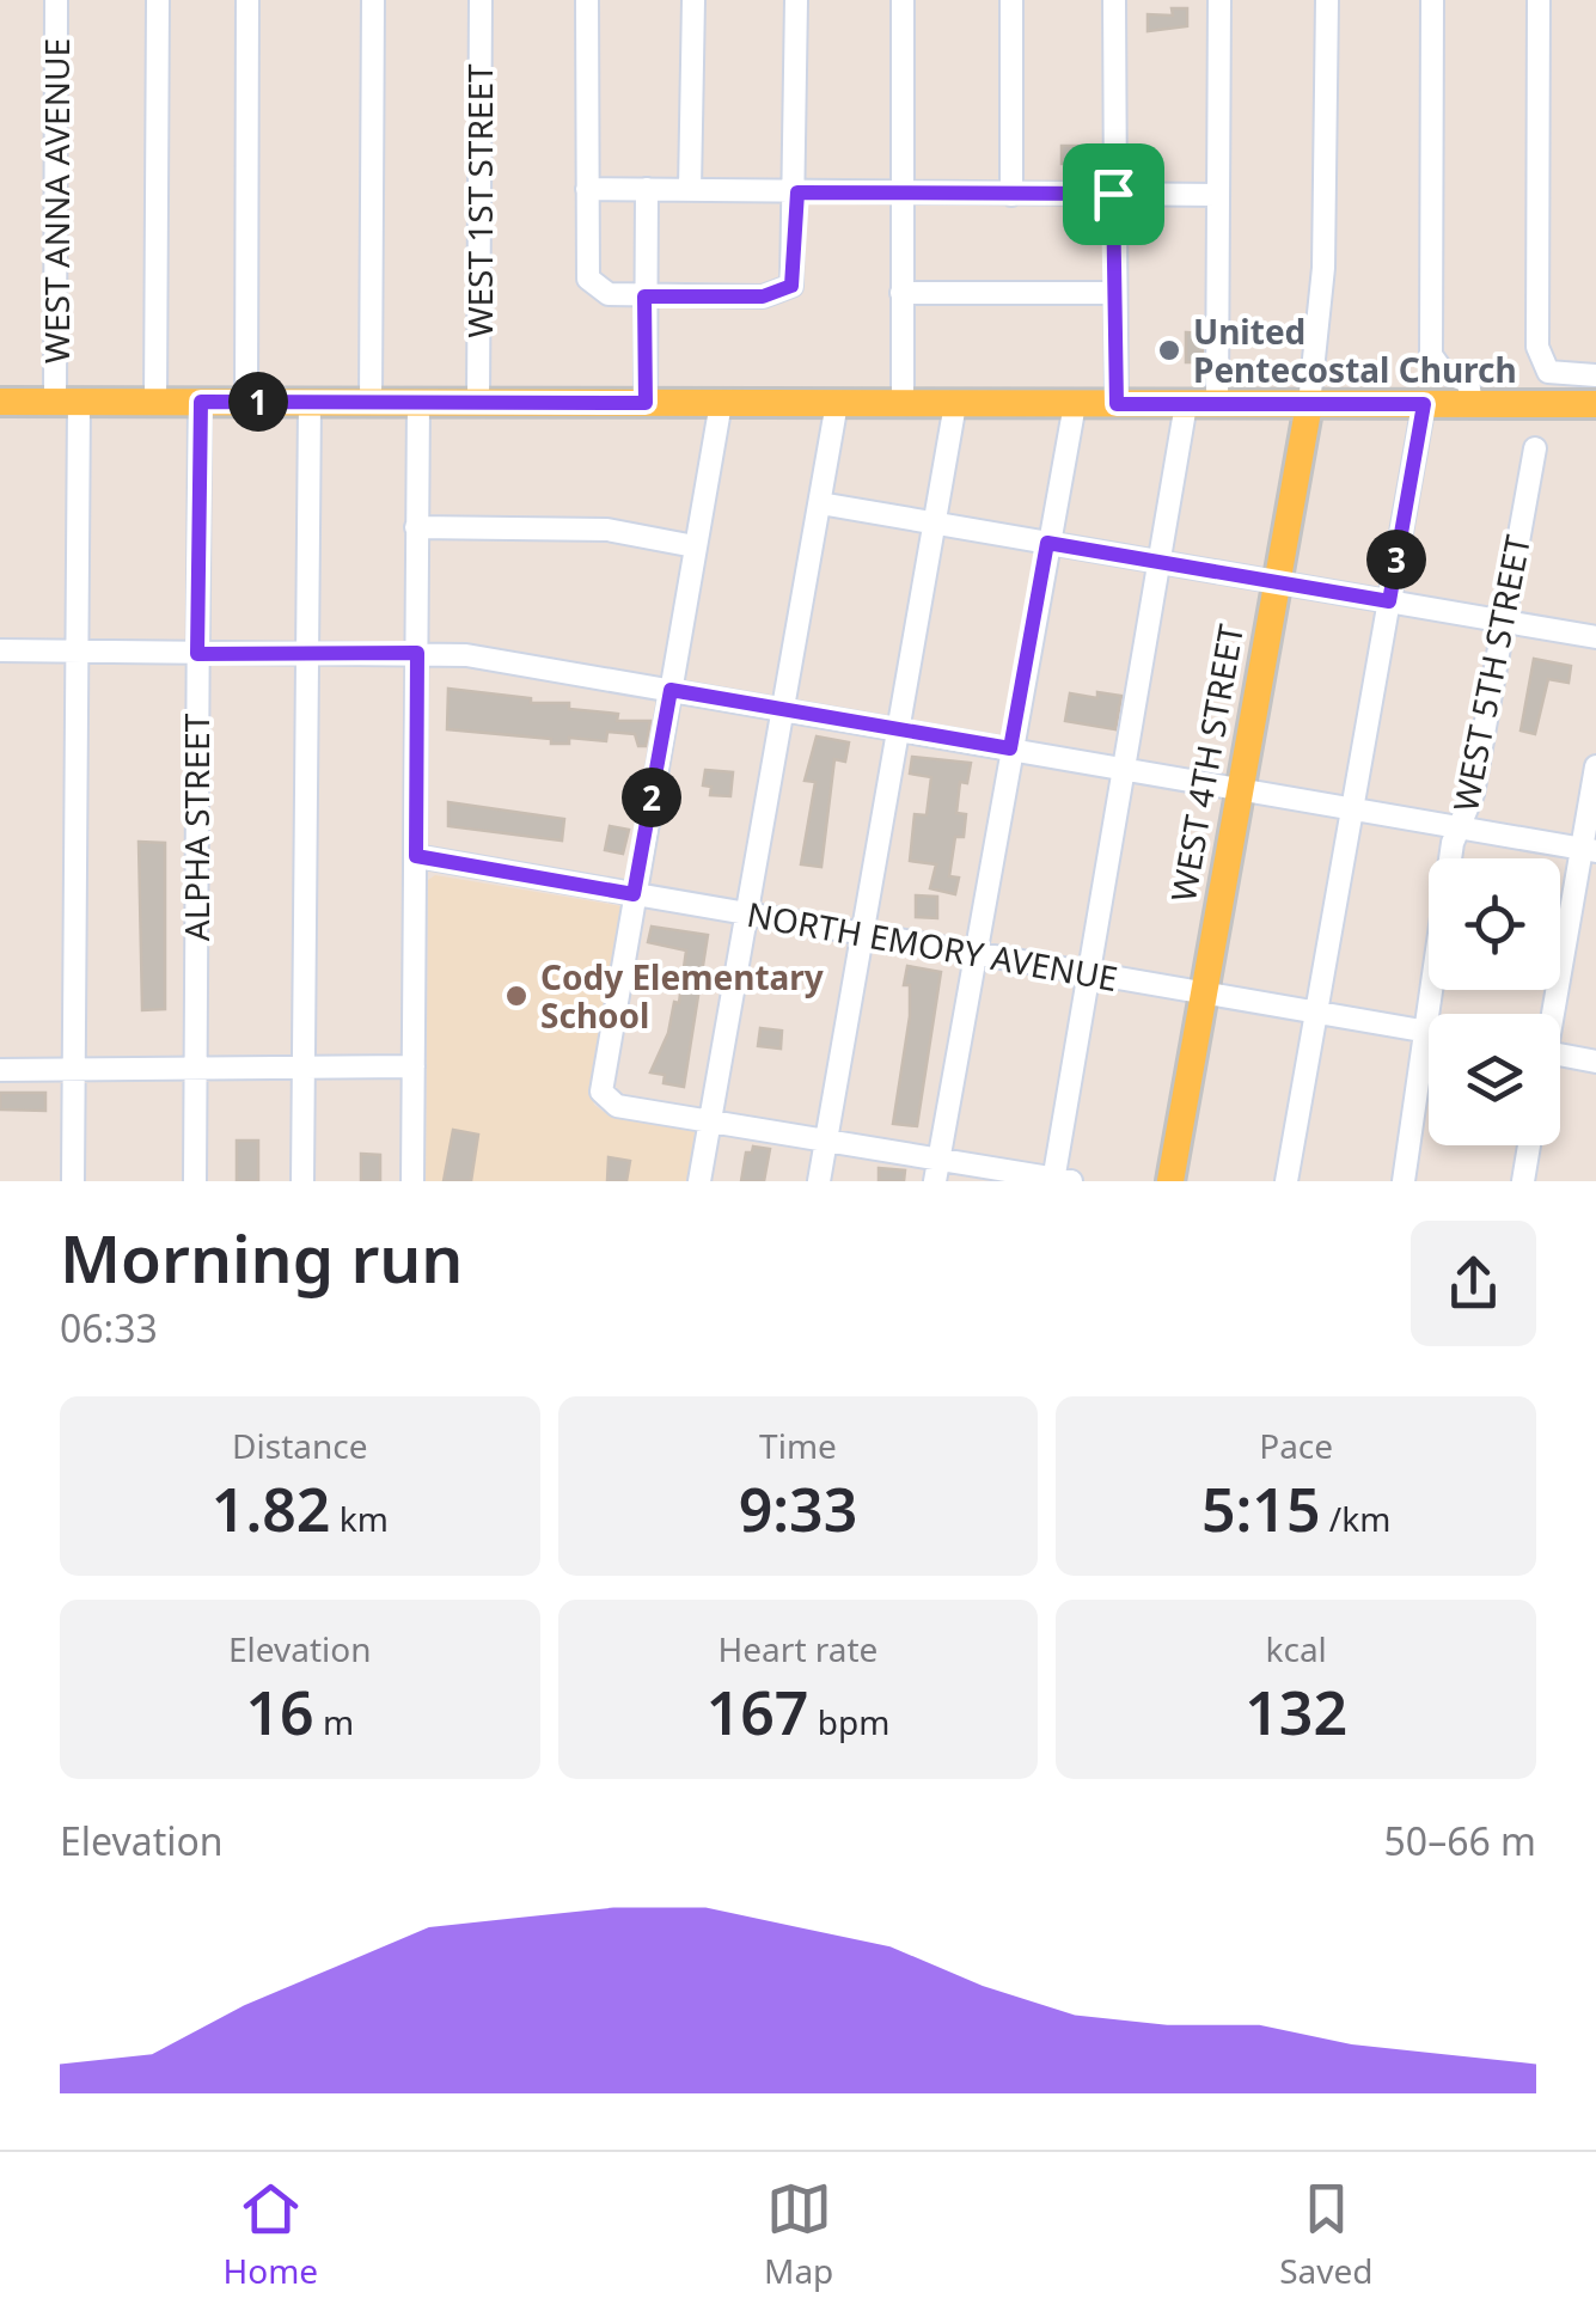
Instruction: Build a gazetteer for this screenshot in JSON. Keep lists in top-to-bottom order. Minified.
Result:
{"streets":{"main road":["WEST 4TH STREET"],"street":["WEST ANNA AVENUE","WEST 1ST STREET","WEST 5TH STREET","ALPHA STREET","NORTH EMORY AVENUE"]},"crossings":[["WEST 5TH STREET","NORTH EMORY AVENUE"],["WEST 4TH STREET","NORTH EMORY AVENUE"]],"places":["United Pentecostal Church","Cody Elementary School"],"page":{"pins":["1","3","2"],"heading":["Morning run","06:33"],"stats":[["Distance","1.82 km"],["Time","9:33"],["Pace","5:15 /km"],["Elevation","16 m"],["Heart rate","167 bpm"],["kcal","132"]],"chart":["Elevation","50–66 m"],"tabs":["Home","Map","Saved"]}}
